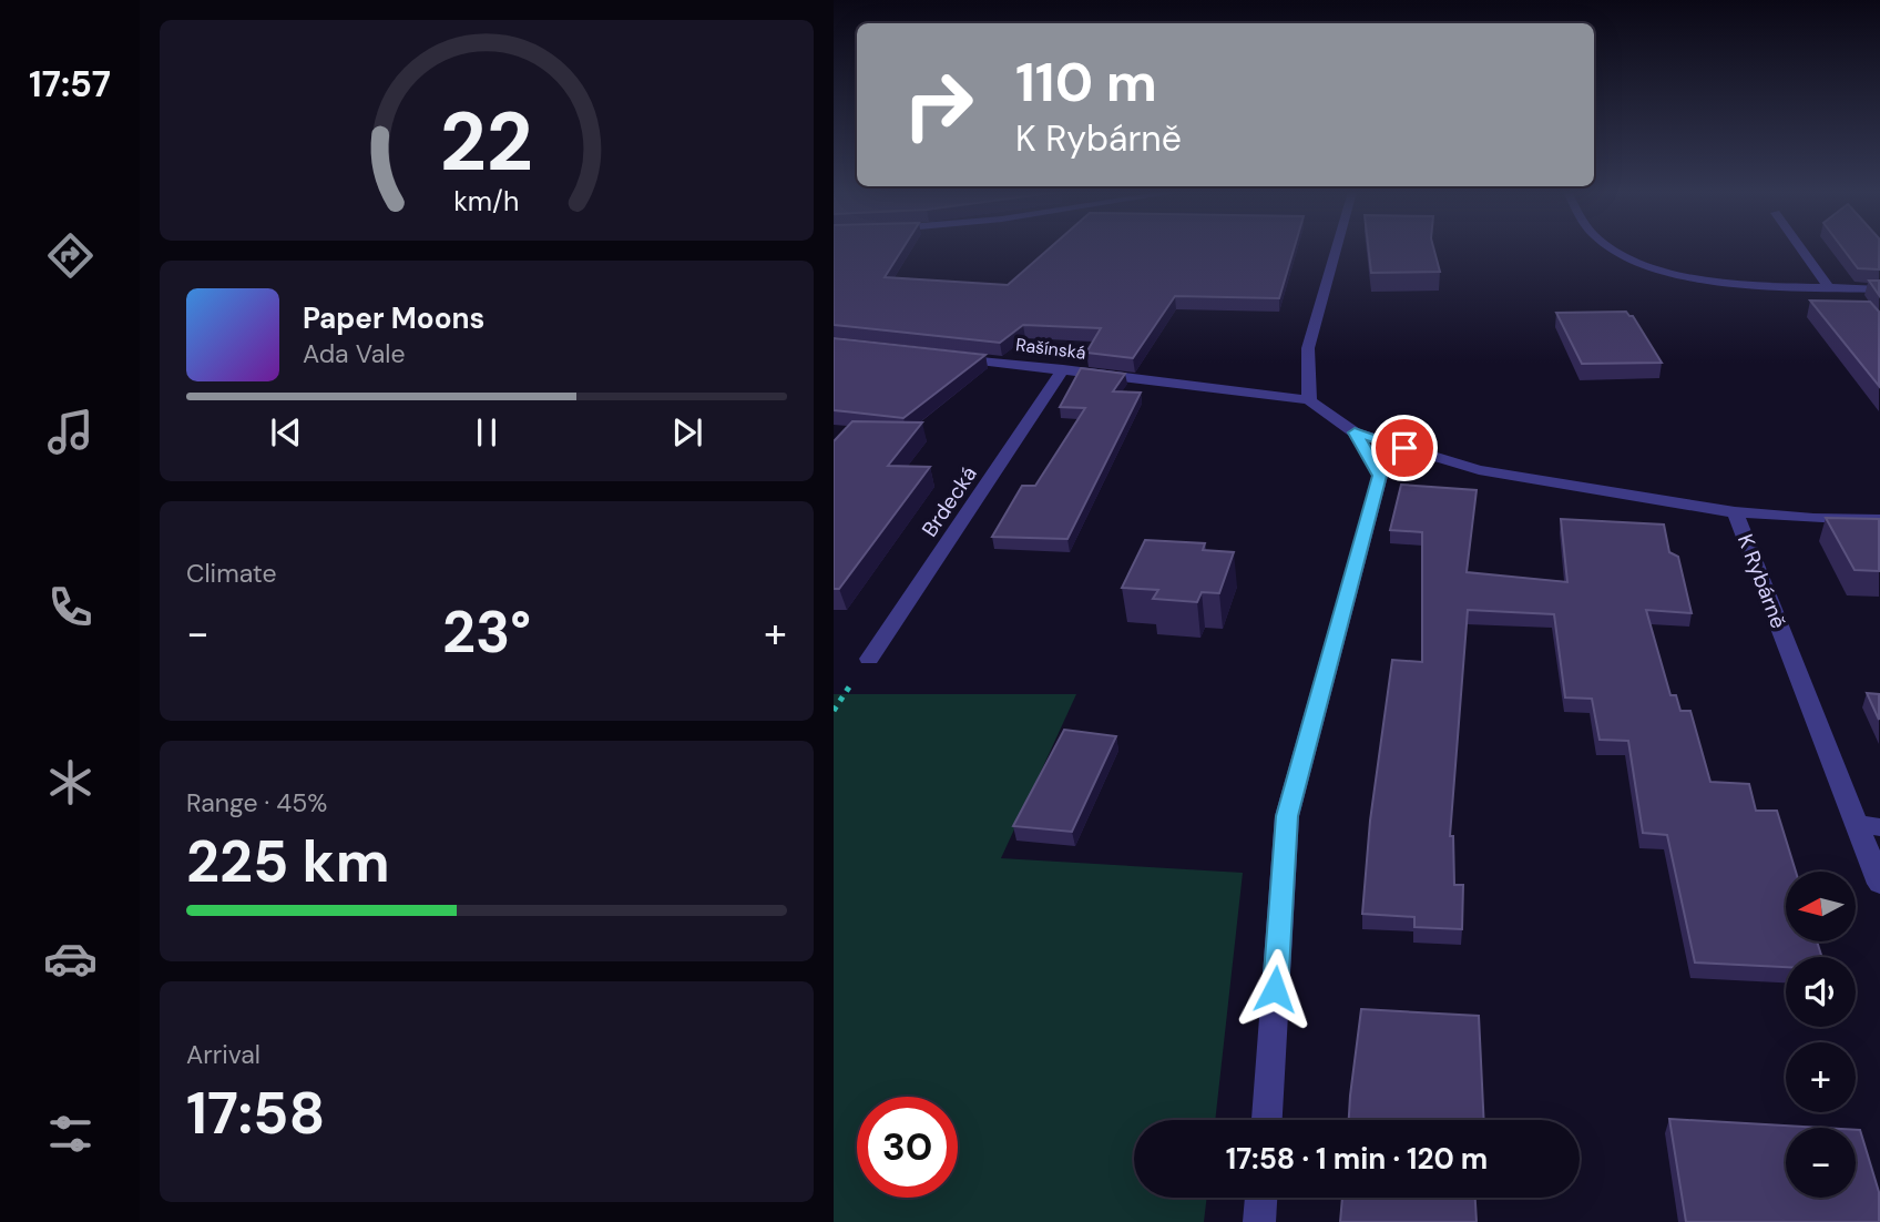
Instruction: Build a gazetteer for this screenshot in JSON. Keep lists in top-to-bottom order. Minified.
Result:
{"streets":{"street":["Rašínská","Brdecká","K Rybárně"]},"crossings":[["Rašínská","Brdecká"]],"north":"left","page":{"tabs":"17:57","turn":["110 m","K Rybárně"],"song":["Paper Moons","Ada Vale"],"tile":["Climate",["Range · 45%","225 km"],["Arrival","17:58"]],"heat":["−","23°","+"],"map_buttons":["+","−"],"limit":"30","trip":"17:58 · 1 min · 120 m","gauge":["22","km/h"]}}
